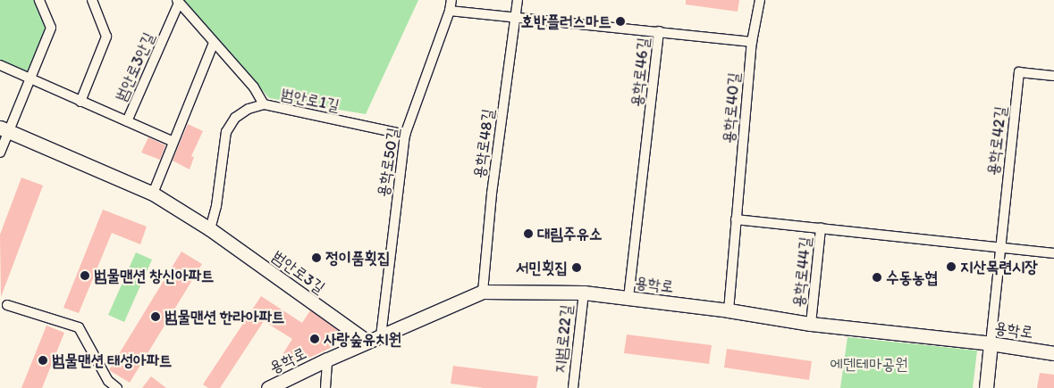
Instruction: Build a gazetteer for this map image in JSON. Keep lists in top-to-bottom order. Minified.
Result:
{"streets":{"street":["범안로3안길","용학로46길","범안로1길","용학로40길","용학로42길","용학로48길","용학로50길","범안로3길","용학로44길","용학로","지범로22길"]},"crossings":[["범안로3안길","범안로1길"],["용학로46길","용학로48길"],["용학로46길","용학로50길"],["용학로46길","용학로"],["범안로1길","용학로50길"],["용학로40길","용학로44길"],["용학로40길","용학로"],["용학로42길","용학로"],["용학로48길","용학로"],["용학로50길","용학로"],["범안로3길","용학로"],["용학로44길","용학로"],["용학로","지범로22길"]],"parks":["에덴테마공원"],"places":["호반플러스마트","대림주유소","정이품횟집","지산목련시장","서민횟집","범물맨션 창신아파트","수동농협","범물맨션 한라아파트","사랑숲유치원","범물맨션 태성아파트"]}
